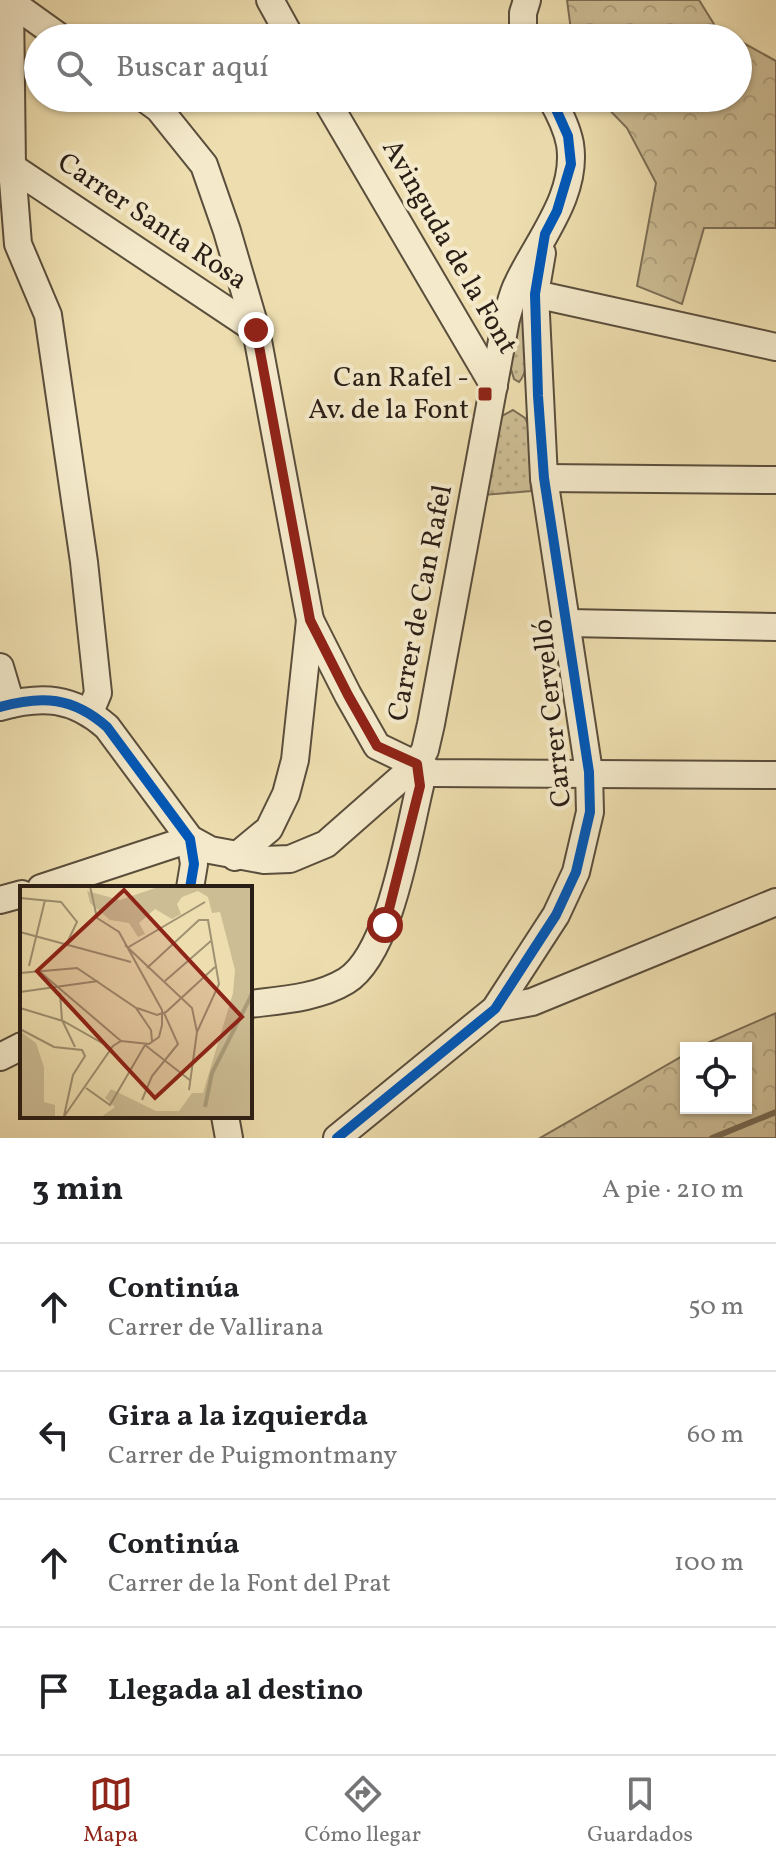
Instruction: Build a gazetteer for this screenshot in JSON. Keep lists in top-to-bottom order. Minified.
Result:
{"streets":{"street":["Carrer Santa Rosa","Avinguda de la Font","Carrer de Can Rafel","Carrer Cervelló"]},"crossings":[["Avinguda de la Font","Carrer de Can Rafel"],["Carrer de Can Rafel","Carrer Cervelló"]],"places":{"transit":["Can Rafel - Av. de la Font"]},"page":{"search":"Buscar aquí","heading":["3 min","A pie · 210 m"],"list":[["Continúa","Carrer de Vallirana","50 m"],["Gira a la izquierda","Carrer de Puigmontmany","60 m"],["Continúa","Carrer de la Font del Prat","100 m"],"Llegada al destino"],"nav":["Mapa","Cómo llegar","Guardados"]}}
